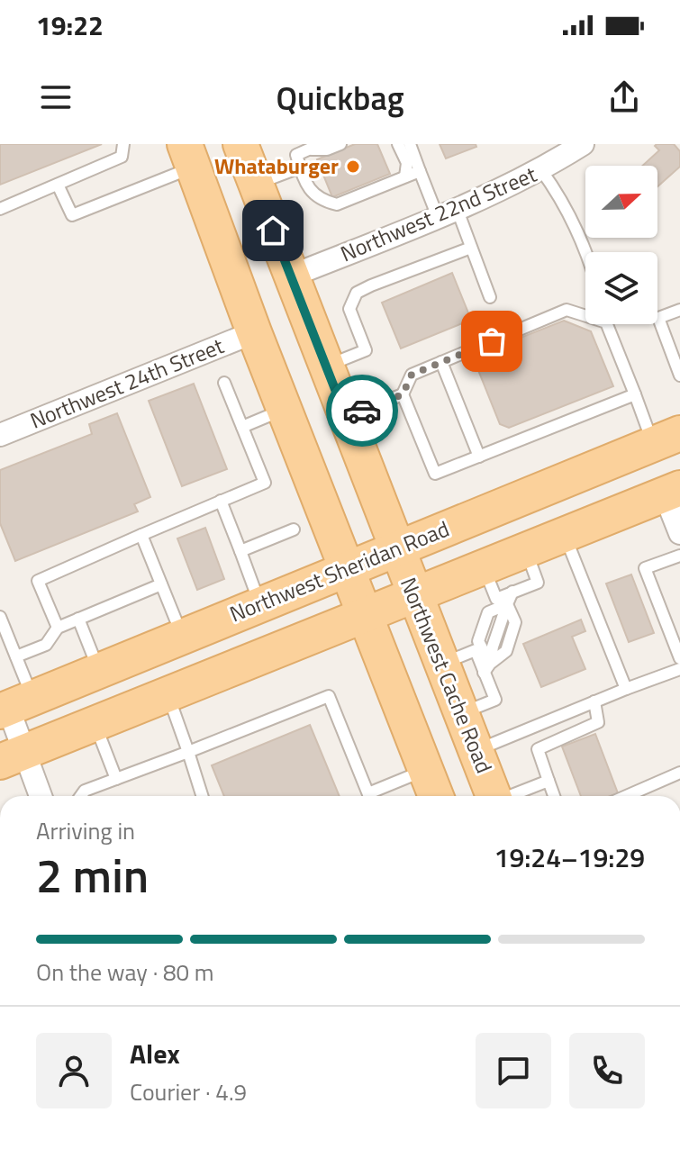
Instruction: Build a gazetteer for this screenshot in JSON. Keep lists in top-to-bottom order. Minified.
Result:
{"streets":{"main road":["Northwest Sheridan Road","Northwest Cache Road"],"street":["Northwest 22nd Street","Northwest 24th Street"]},"crossings":[["Northwest 22nd Street","Northwest Cache Road"],["Northwest Sheridan Road","Northwest Cache Road"]],"places":["Whataburger"],"north":"right","page":{"status":"19:22","header":"Quickbag","heading":["2 min","Arriving in","19:24–19:29"],"panel":["Alex","Courier · 4.9"],"bar":"On the way · 80 m"}}
